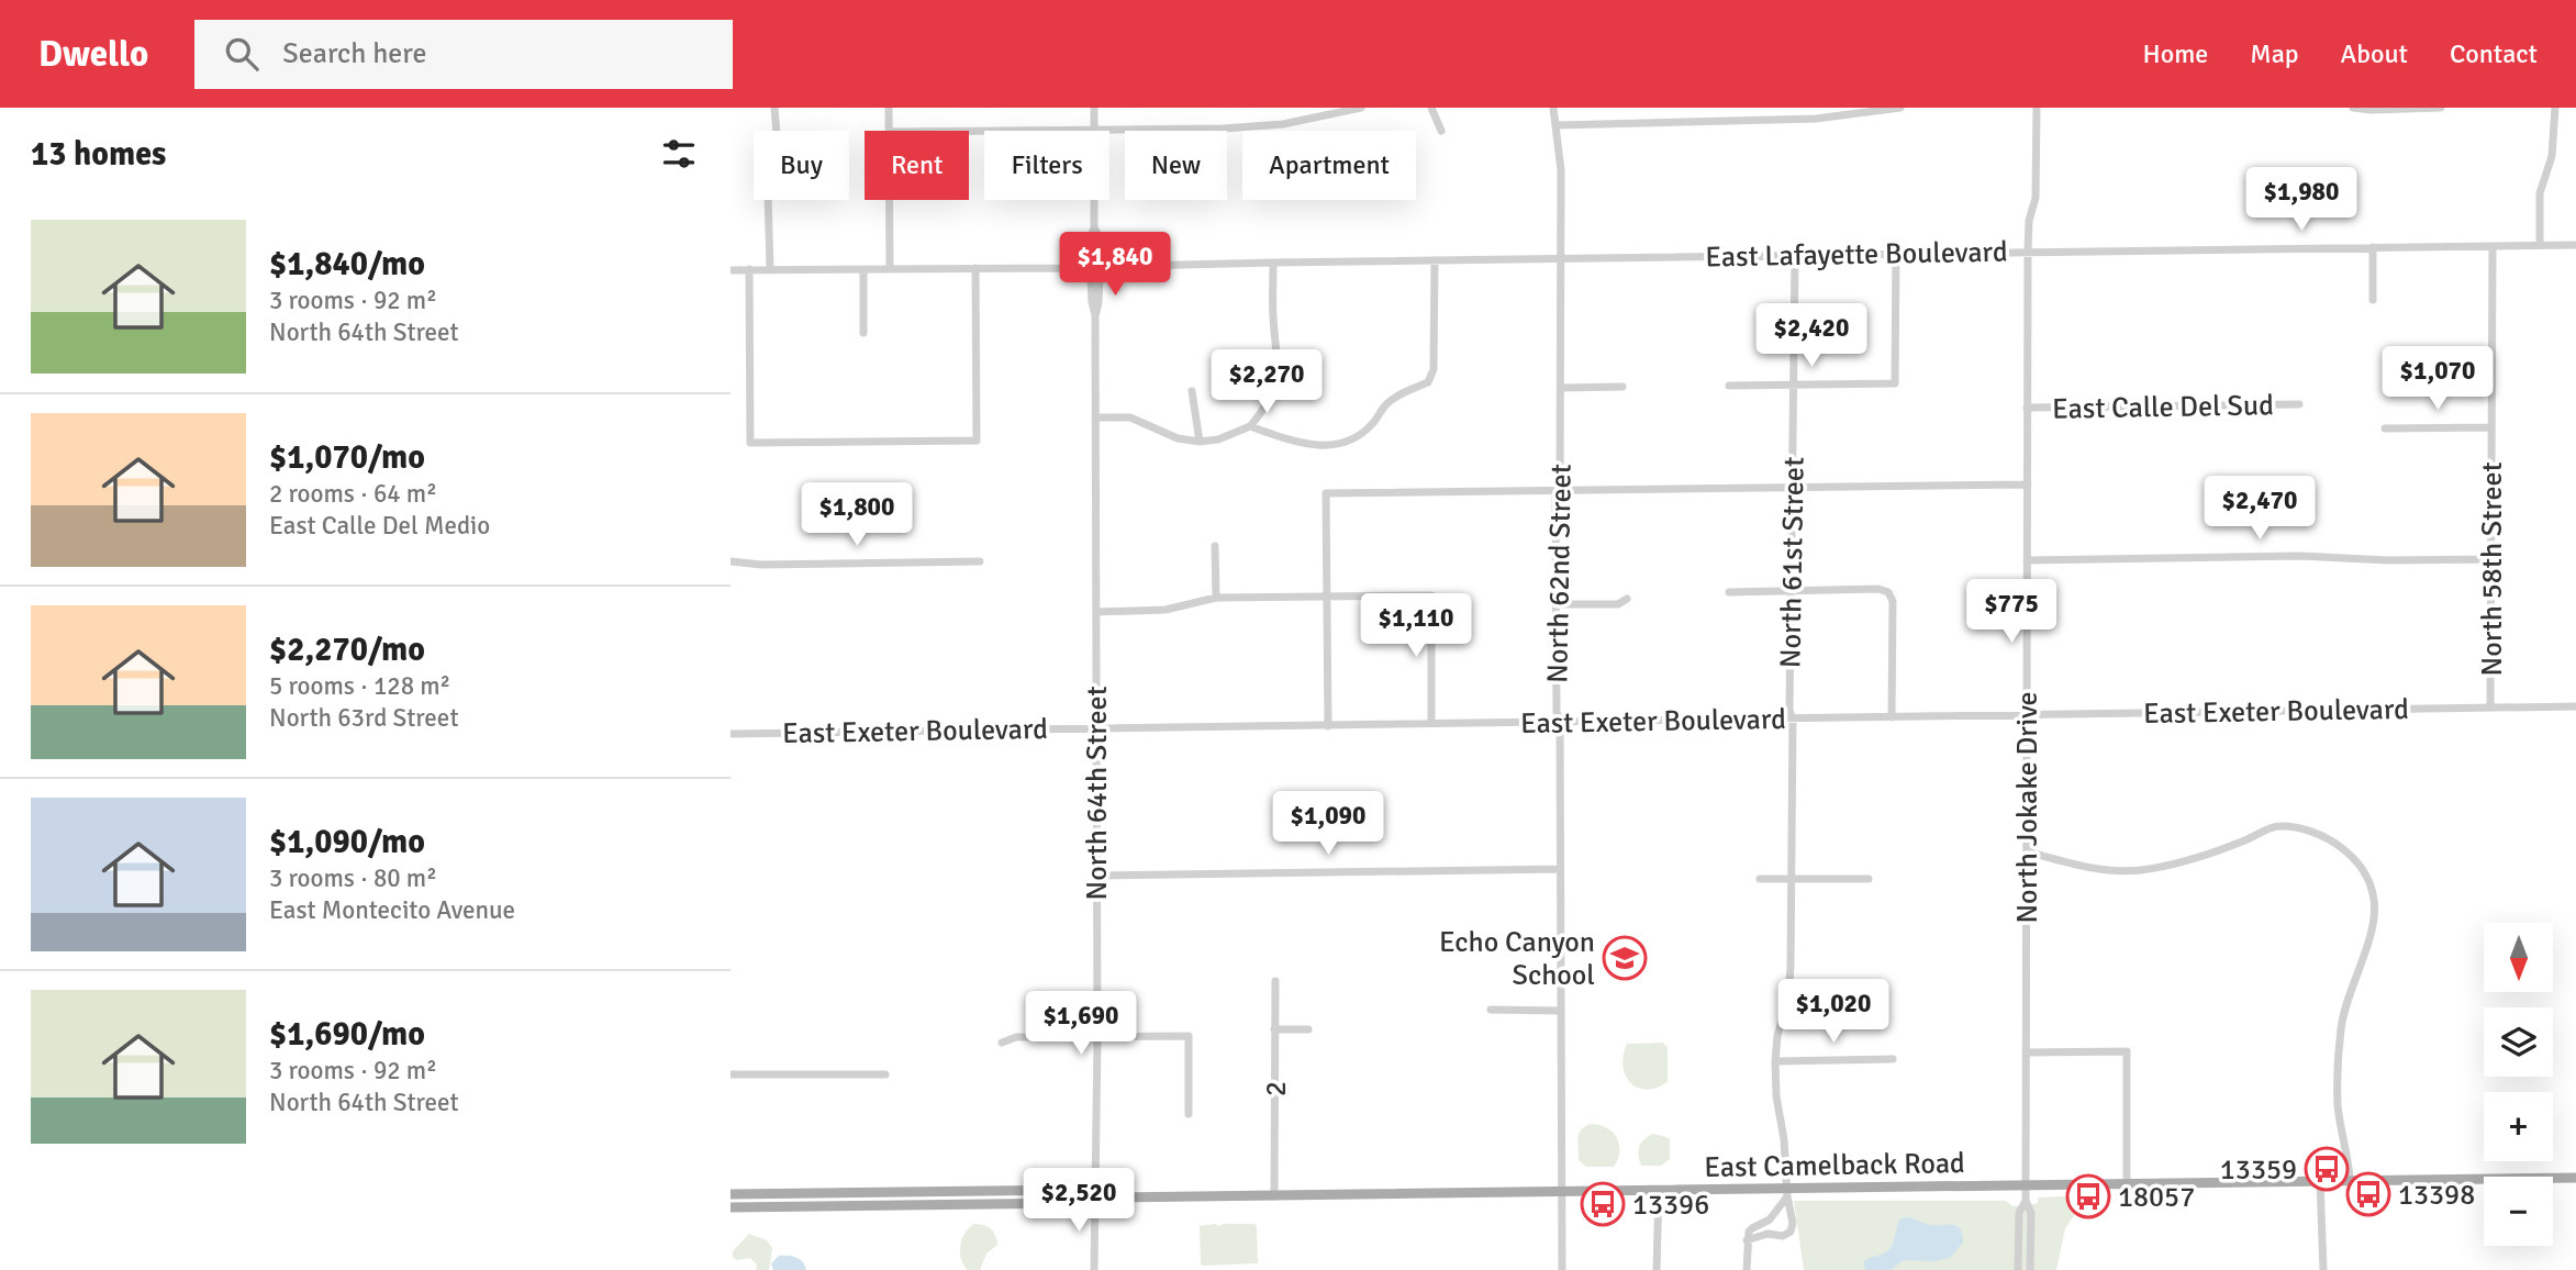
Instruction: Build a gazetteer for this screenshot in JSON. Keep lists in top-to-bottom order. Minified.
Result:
{"streets":{"main road":["East Camelback Road"],"street":["East Lafayette Boulevard","East Calle Del Sud","North 61st Street","North 58th Street","North 62nd Street","East Exeter Boulevard","North 64th Street","North Jokake Drive","2"]},"crossings":[["East Lafayette Boulevard","North 61st Street"],["East Lafayette Boulevard","North 58th Street"],["East Lafayette Boulevard","North 62nd Street"],["East Lafayette Boulevard","North 64th Street"],["East Lafayette Boulevard","North Jokake Drive"],["East Calle Del Sud","North Jokake Drive"],["North 61st Street","East Exeter Boulevard"],["North 61st Street","East Camelback Road"],["North 58th Street","East Exeter Boulevard"],["North 62nd Street","East Exeter Boulevard"],["North 62nd Street","East Camelback Road"],["East Exeter Boulevard","North 64th Street"],["East Exeter Boulevard","North Jokake Drive"],["North 64th Street","East Camelback Road"],["North Jokake Drive","East Camelback Road"],["2","East Camelback Road"]],"places":{"school or university":["Echo Canyon School"],"bus stop":["13359","13398","18057","13396"]},"north":"bottom","page":{"header":"Dwello","search":"Search here","nav":["Home","Map","About","Contact"],"heading":"13 homes","chip":["Buy","Rent","Filters","New","Apartment"],"price":["$1,980","$1,840","$2,420","$1,070","$2,270","$2,470","$1,800","$775","$1,110","$1,090","$1,020","$1,690","$2,520"],"list":[{"name":"$1,840/mo","note":"3 rooms · 92 m² · North 64th Street"},{"name":"$1,070/mo","note":"2 rooms · 64 m² · East Calle Del Medio"},{"name":"$2,270/mo","note":"5 rooms · 128 m² · North 63rd Street"},{"name":"$1,090/mo","note":"3 rooms · 80 m² · East Montecito Avenue"},{"name":"$1,690/mo","note":"3 rooms · 92 m² · North 64th Street"}],"map_buttons":["+","−"]}}
